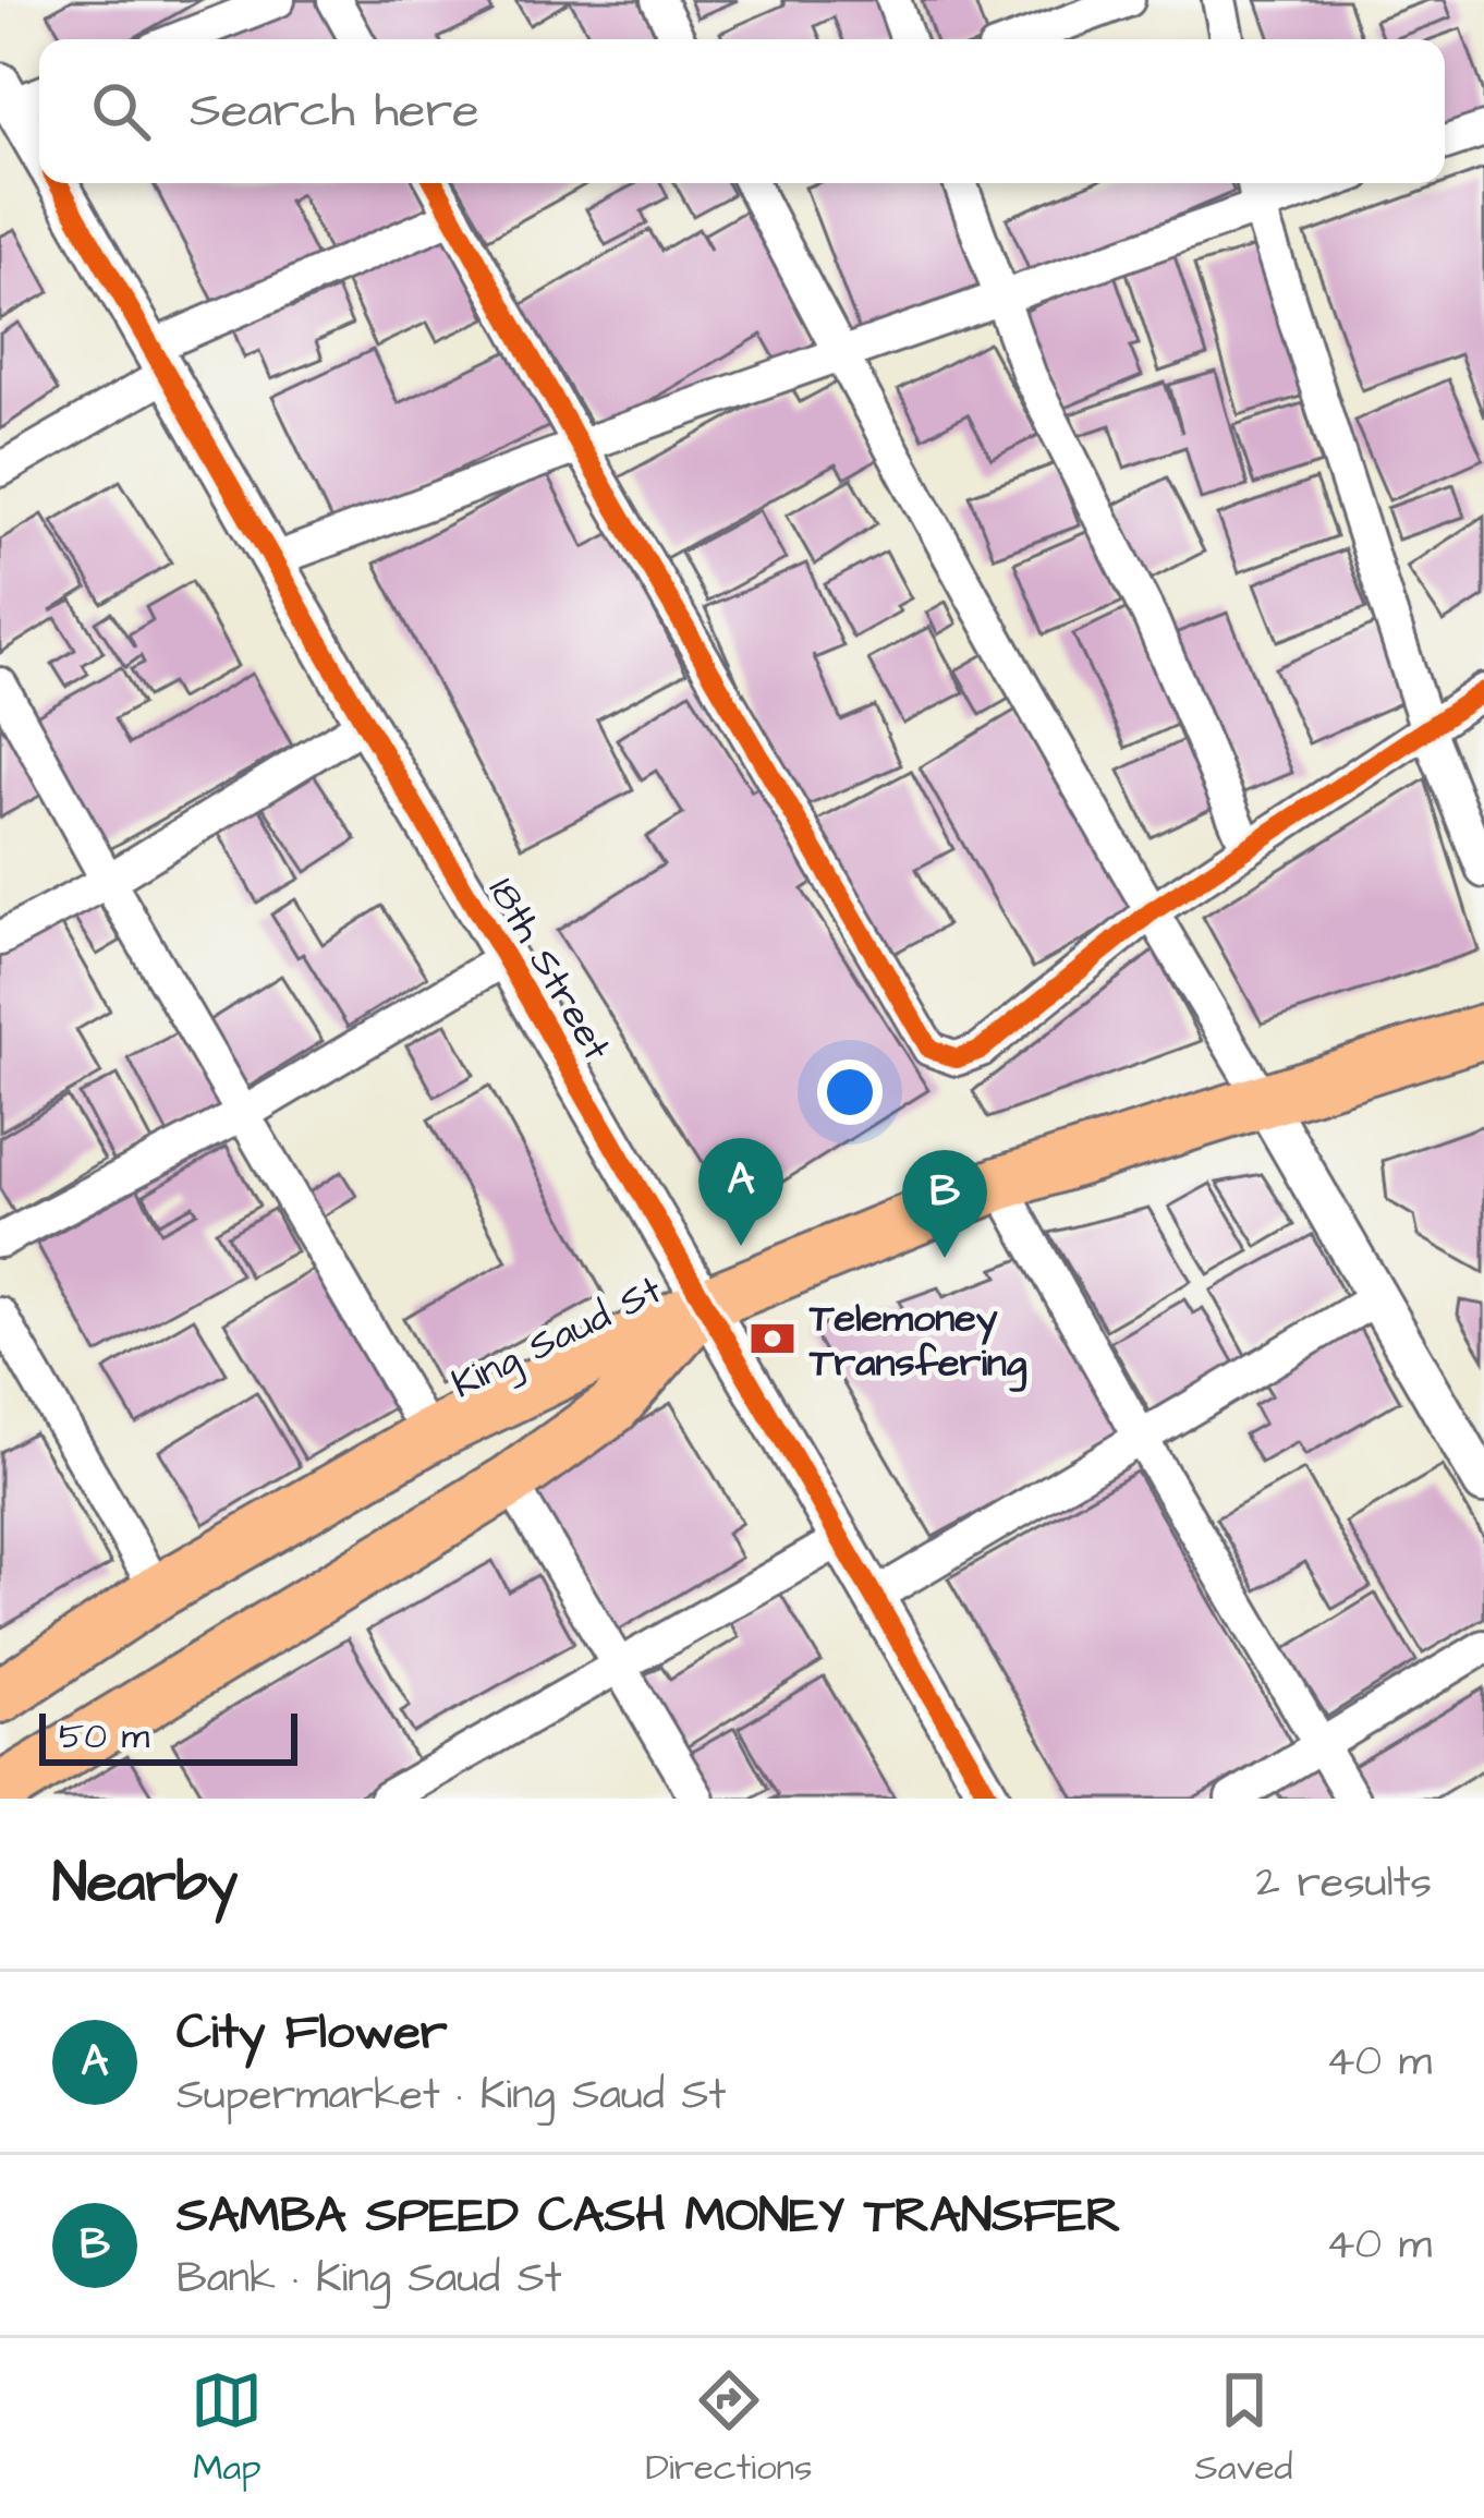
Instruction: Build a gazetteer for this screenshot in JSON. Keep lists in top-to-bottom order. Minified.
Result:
{"streets":{"main road":["King Saud St"],"street":["18th Street"]},"crossings":[["18th Street","King Saud St"]],"places":{"bank":["Telemoney Transfering"]},"scale_bar":"50 m","page":{"search":"Search here","pins":["A","B"],"scale":"50 m","heading":["Nearby","2 results"],"list":[{"mark":"A","name":"City Flower","note":"Supermarket · King Saud St","value":"40 m"},{"mark":"B","name":"SAMBA SPEED CASH MONEY TRANSFER","note":"Bank · King Saud St","value":"40 m"}],"nav":["Map","Directions","Saved"]}}
